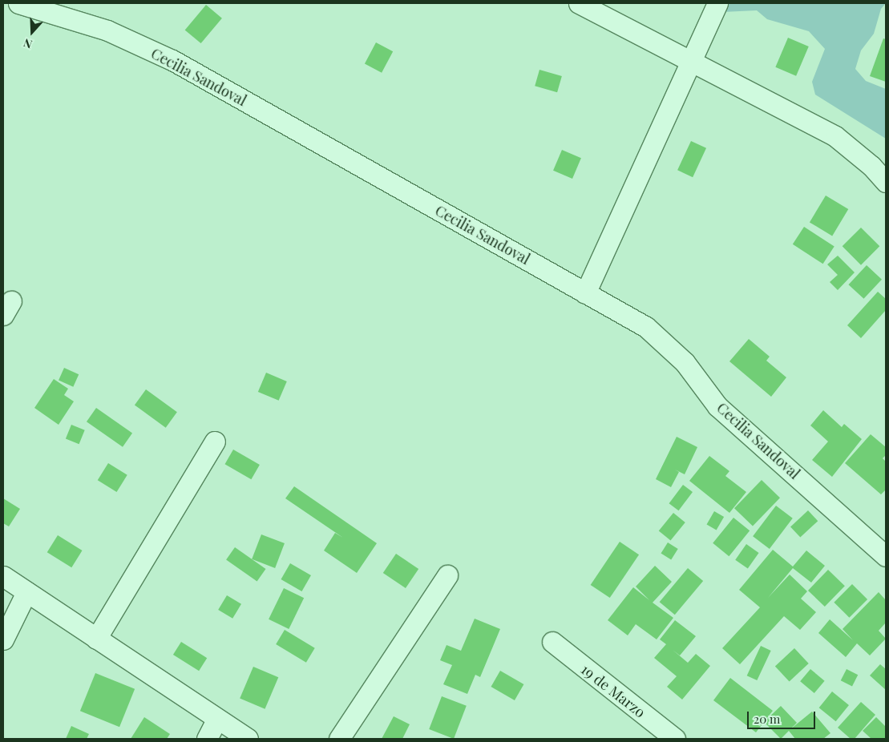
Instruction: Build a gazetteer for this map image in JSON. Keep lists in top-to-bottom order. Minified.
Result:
{"streets":{"street":["Cecilia Sandoval","19 de Marzo"]},"scale_bar":"20 m","north":"bottom"}
